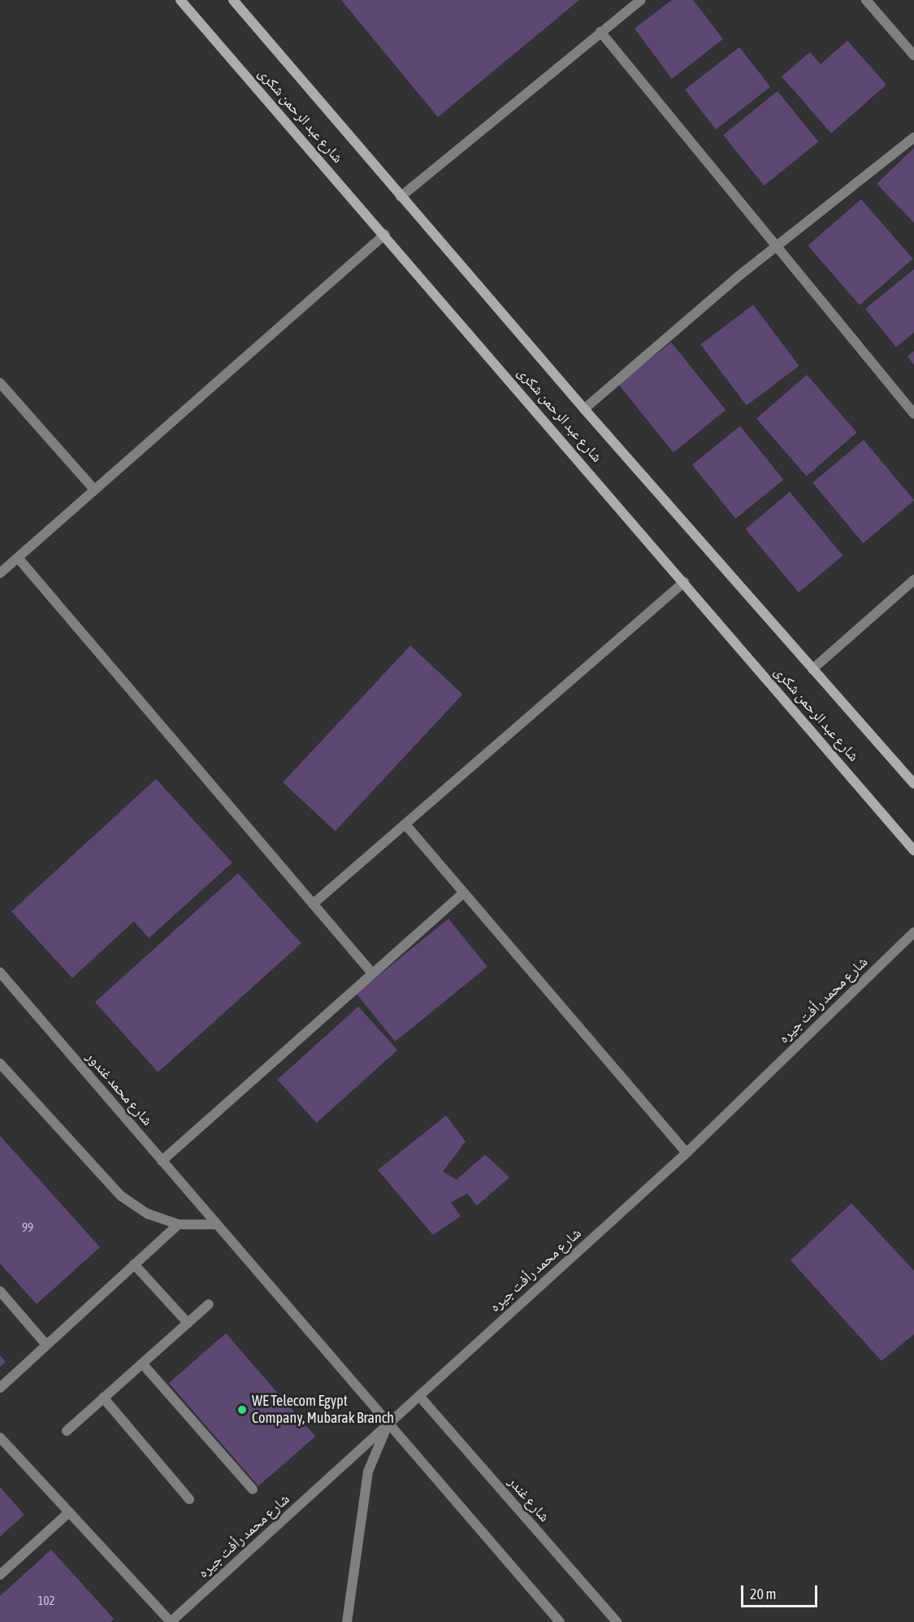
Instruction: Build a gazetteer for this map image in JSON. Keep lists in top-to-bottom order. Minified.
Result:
{"streets":{"street":["شارع عبد الرحمن شكرى","شارع محمد رأفت جيره","شارع محمد غندور","شارع غندر"]},"crossings":[["شارع محمد رأفت جيره","شارع محمد غندور"],["شارع محمد رأفت جيره","شارع غندر"]],"places":["WE Telecom Egypt Company, Mubarak Branch"],"house_numbers":["99","102"],"scale_bar":"20 m"}
